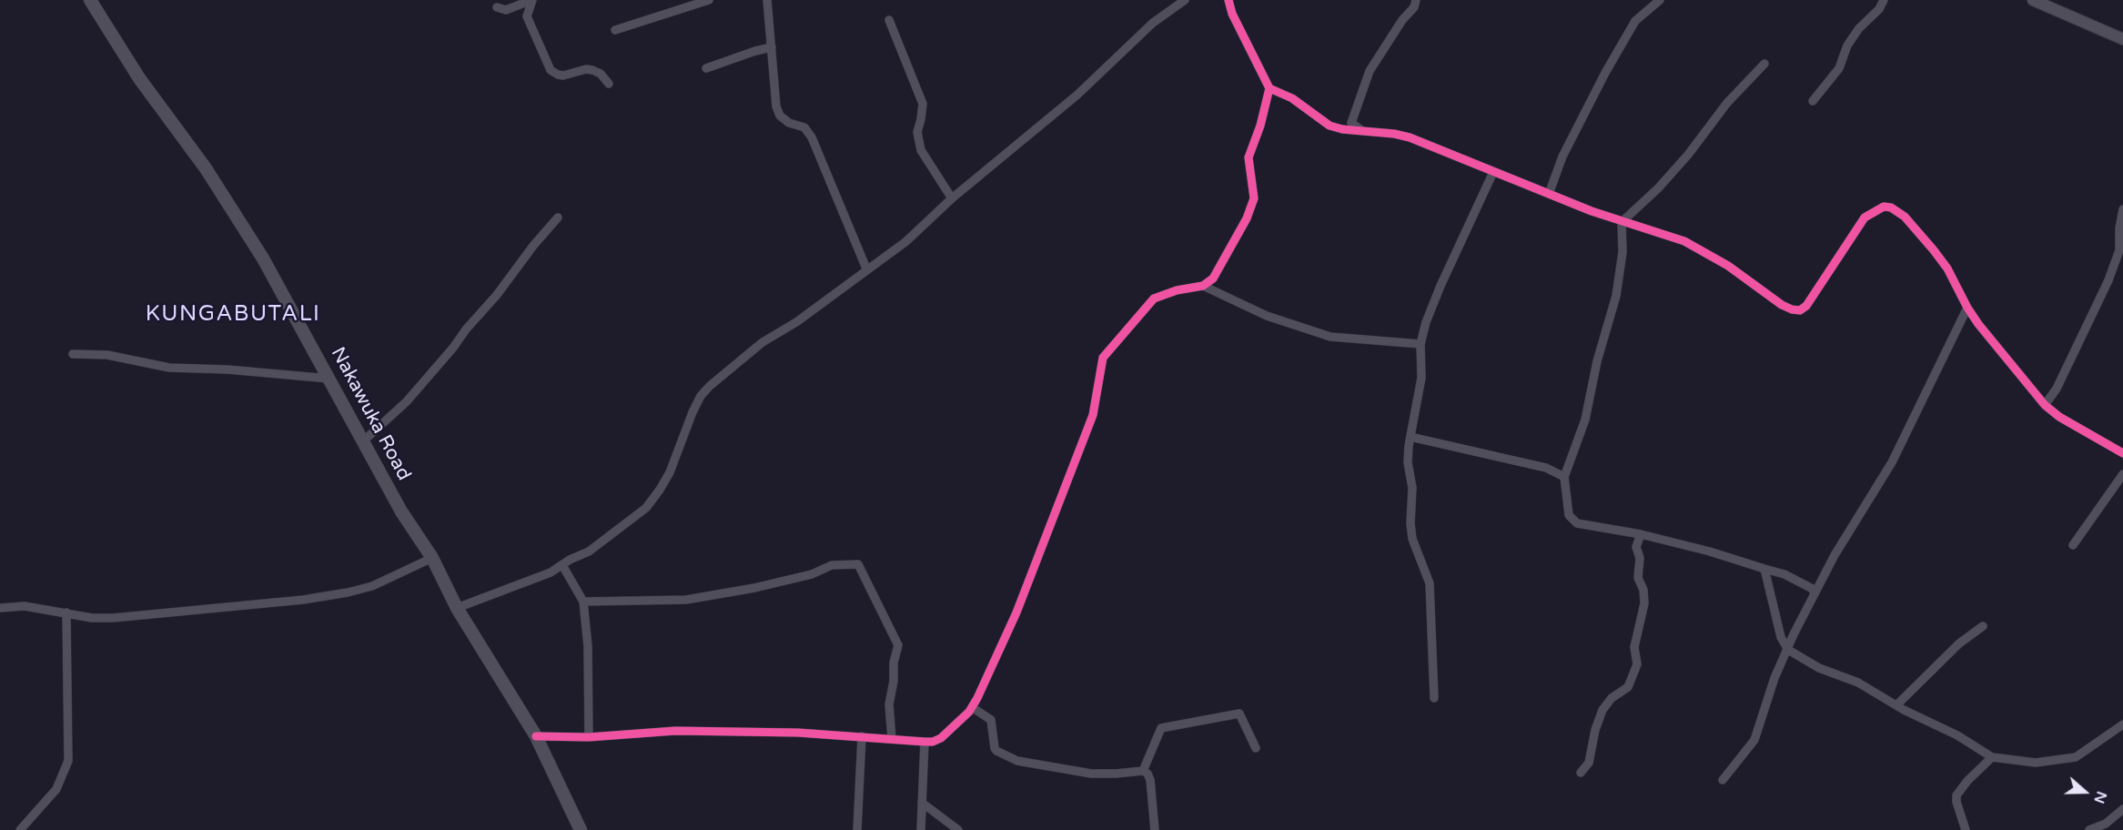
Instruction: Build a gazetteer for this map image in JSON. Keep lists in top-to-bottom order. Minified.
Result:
{"streets":{"main road":["Nakawuka Road"]},"districts":["KUNGABUTALI"],"north":"right"}
